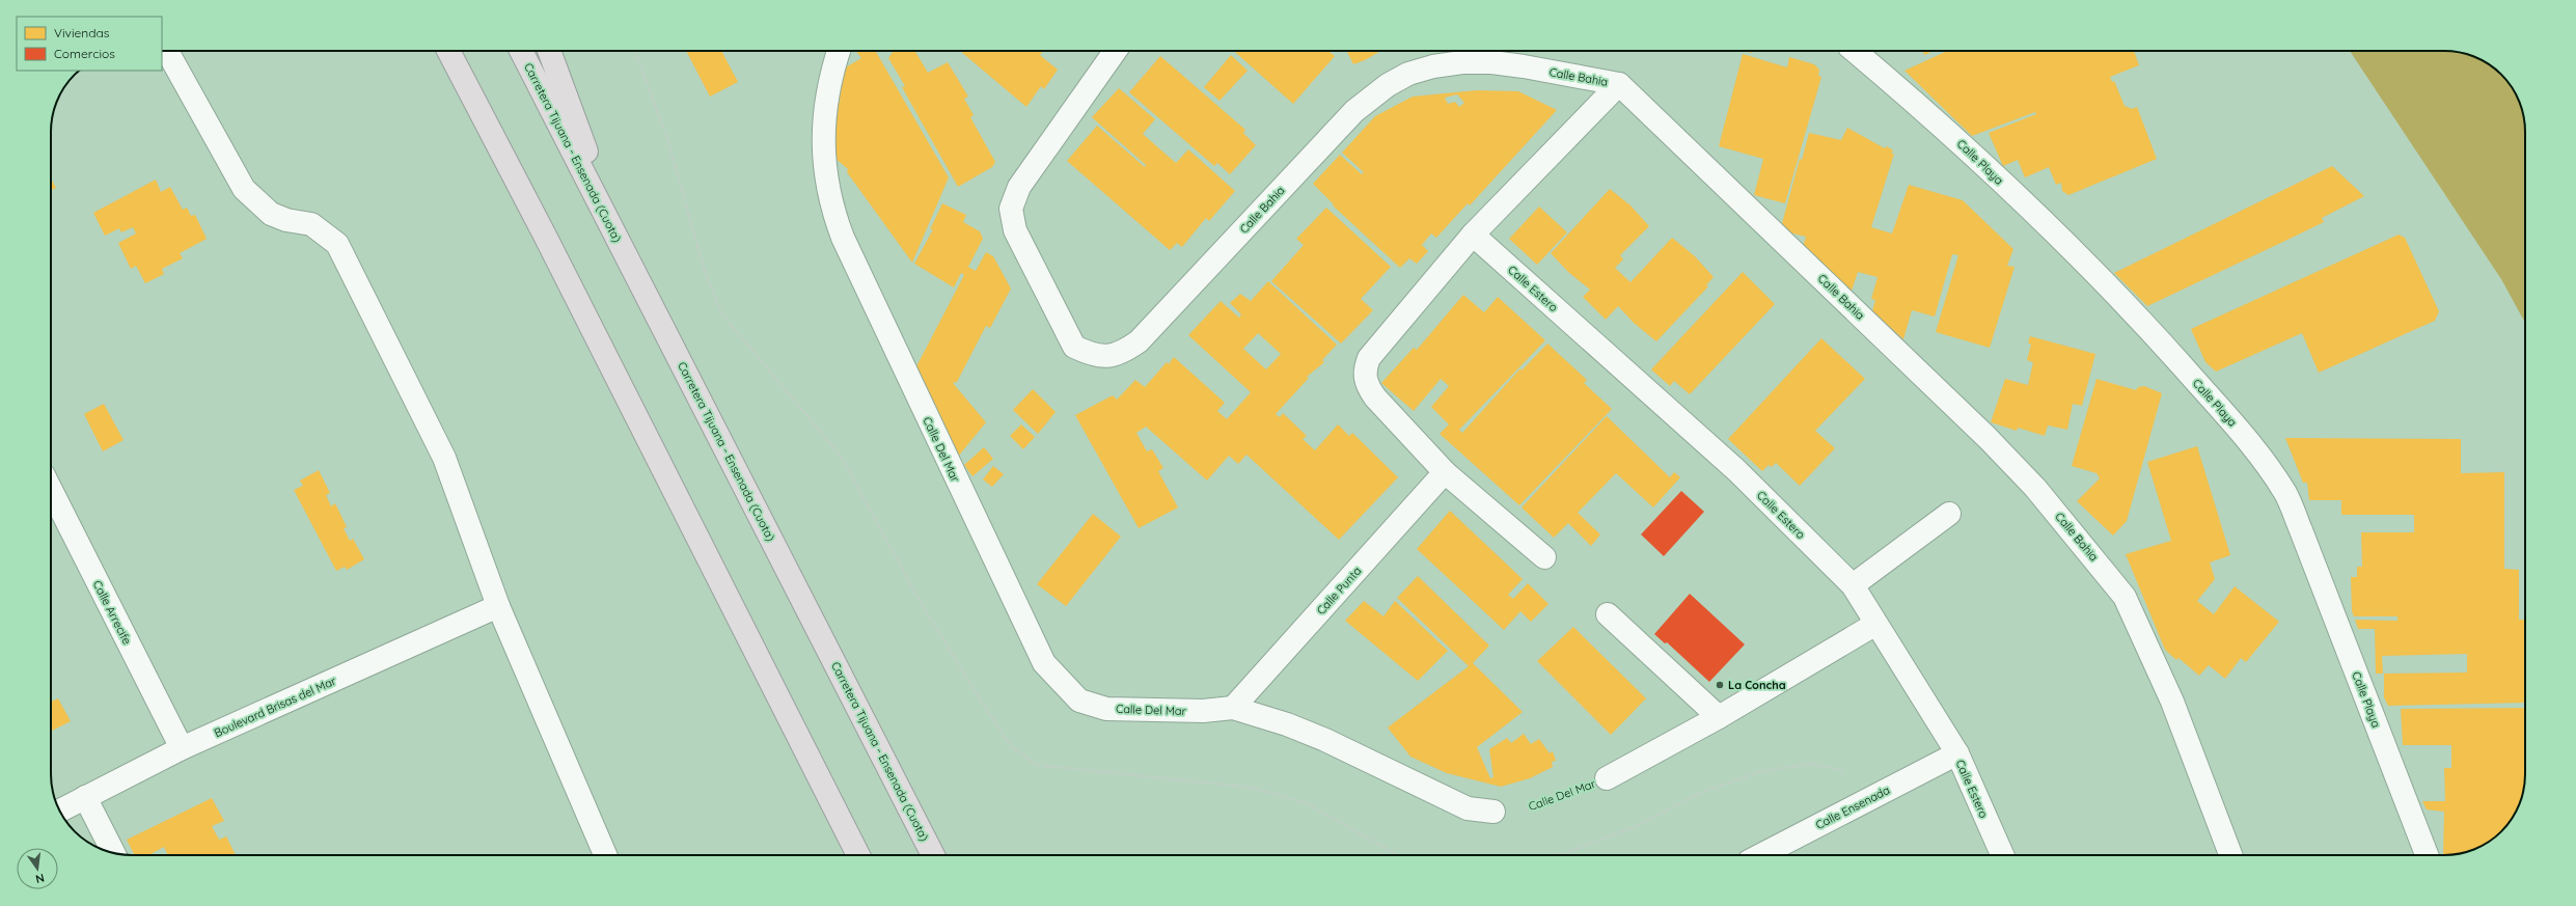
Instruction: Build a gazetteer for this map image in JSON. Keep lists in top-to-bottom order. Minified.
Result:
{"streets":{"highway":["Carretera Tijuana - Ensenada (Cuota)"],"street":["Calle Bahia","Calle Playa","Calle Estero","Calle Del Mar","Calle Punta","Calle Arrecife","Boulevard Brisas del Mar","Calle Ensenada"]},"crossings":[["Calle Estero","Calle Del Mar"],["Calle Estero","Calle Ensenada"],["Calle Del Mar","Calle Punta"],["Calle Arrecife","Boulevard Brisas del Mar"]],"places":["La Concha"],"legend":["Viviendas","Comercios"],"north":"bottom"}
